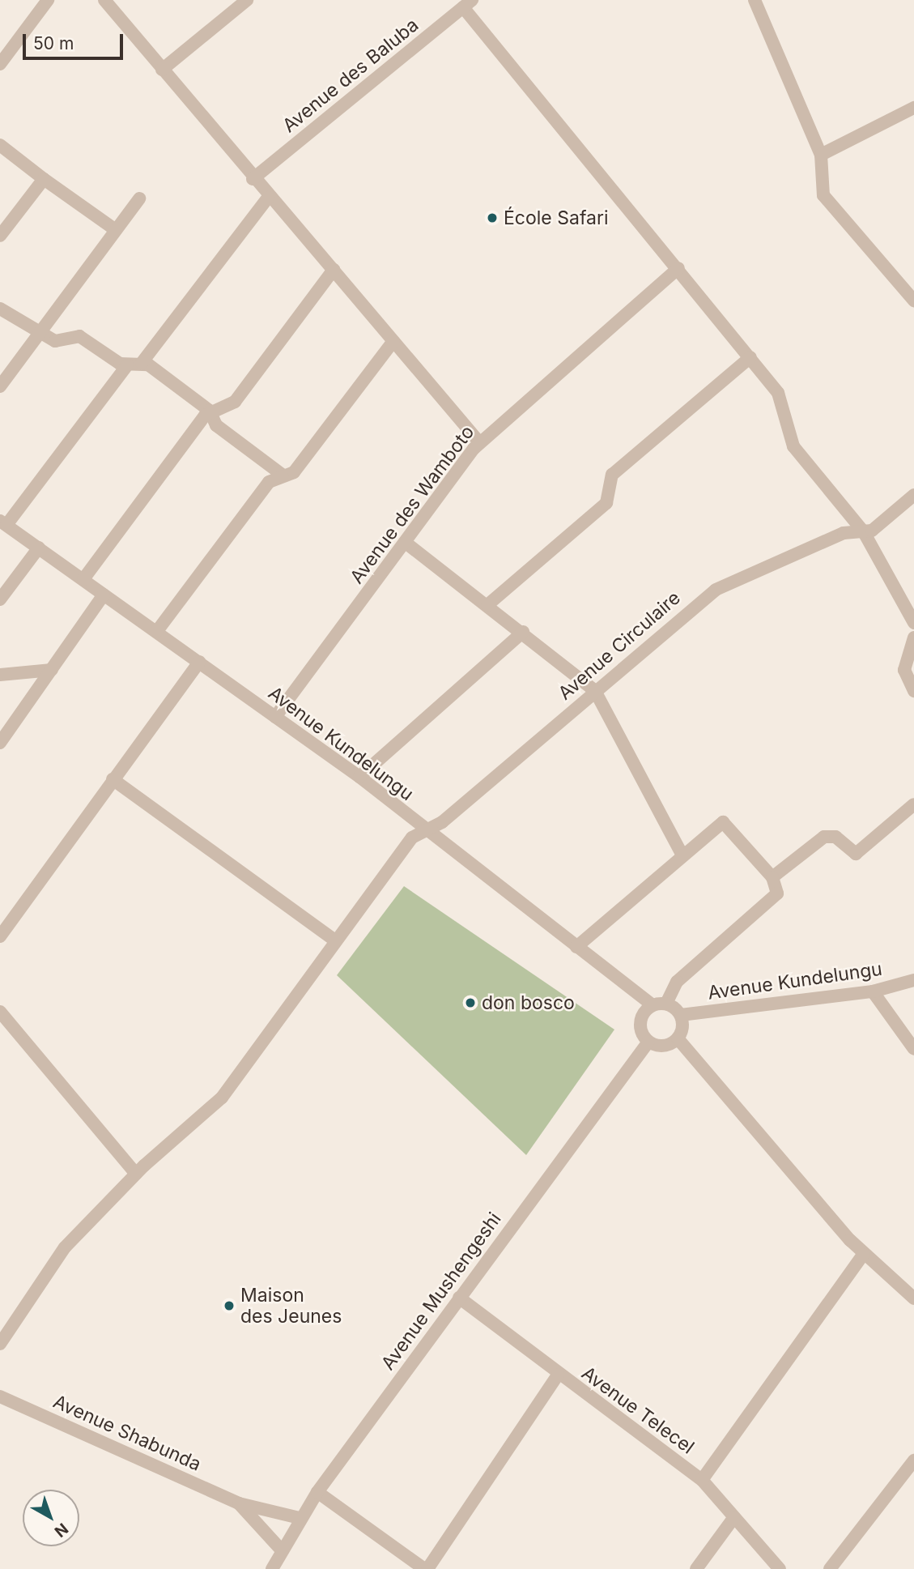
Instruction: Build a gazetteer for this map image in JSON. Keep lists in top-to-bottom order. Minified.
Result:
{"streets":{"street":["Avenue des Baluba","Avenue des Wamboto","Avenue Circulaire","Avenue Kundelungu","Avenue Mushengeshi","Avenue Telecel","Avenue Shabunda"]},"crossings":[["Avenue des Wamboto","Avenue Kundelungu"],["Avenue Circulaire","Avenue Kundelungu"],["Avenue Kundelungu","Avenue Mushengeshi"],["Avenue Mushengeshi","Avenue Telecel"]],"places":["École Safari","don bosco","Maison des Jeunes"],"scale_bar":"50 m","north":"bottom right"}
